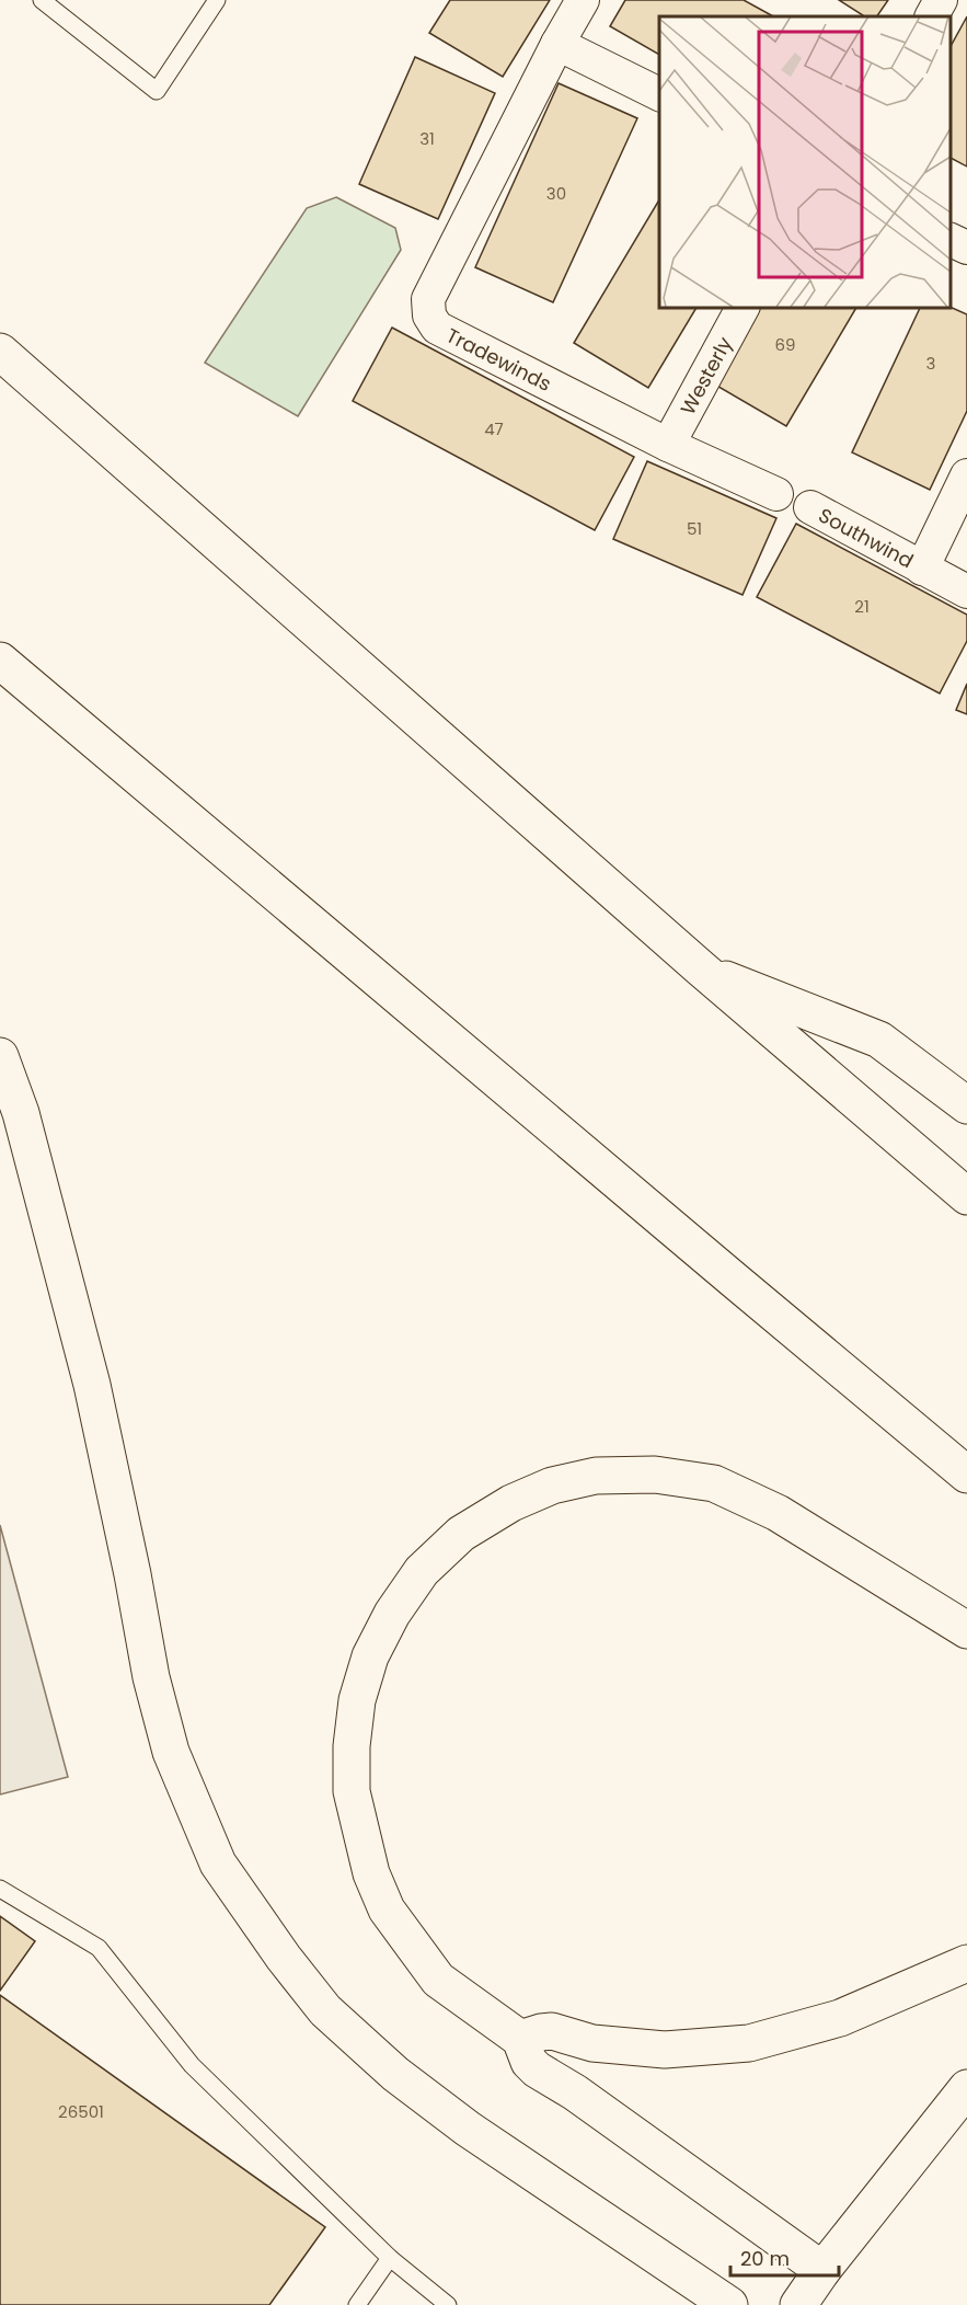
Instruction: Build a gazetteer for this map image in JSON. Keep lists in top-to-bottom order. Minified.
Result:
{"streets":{"street":["Tradewinds","Westerly","Southwind"]},"crossings":[["Tradewinds","Westerly"]],"house_numbers":["31","30","69","3","47","51","21","26501"],"scale_bar":"20 m"}
